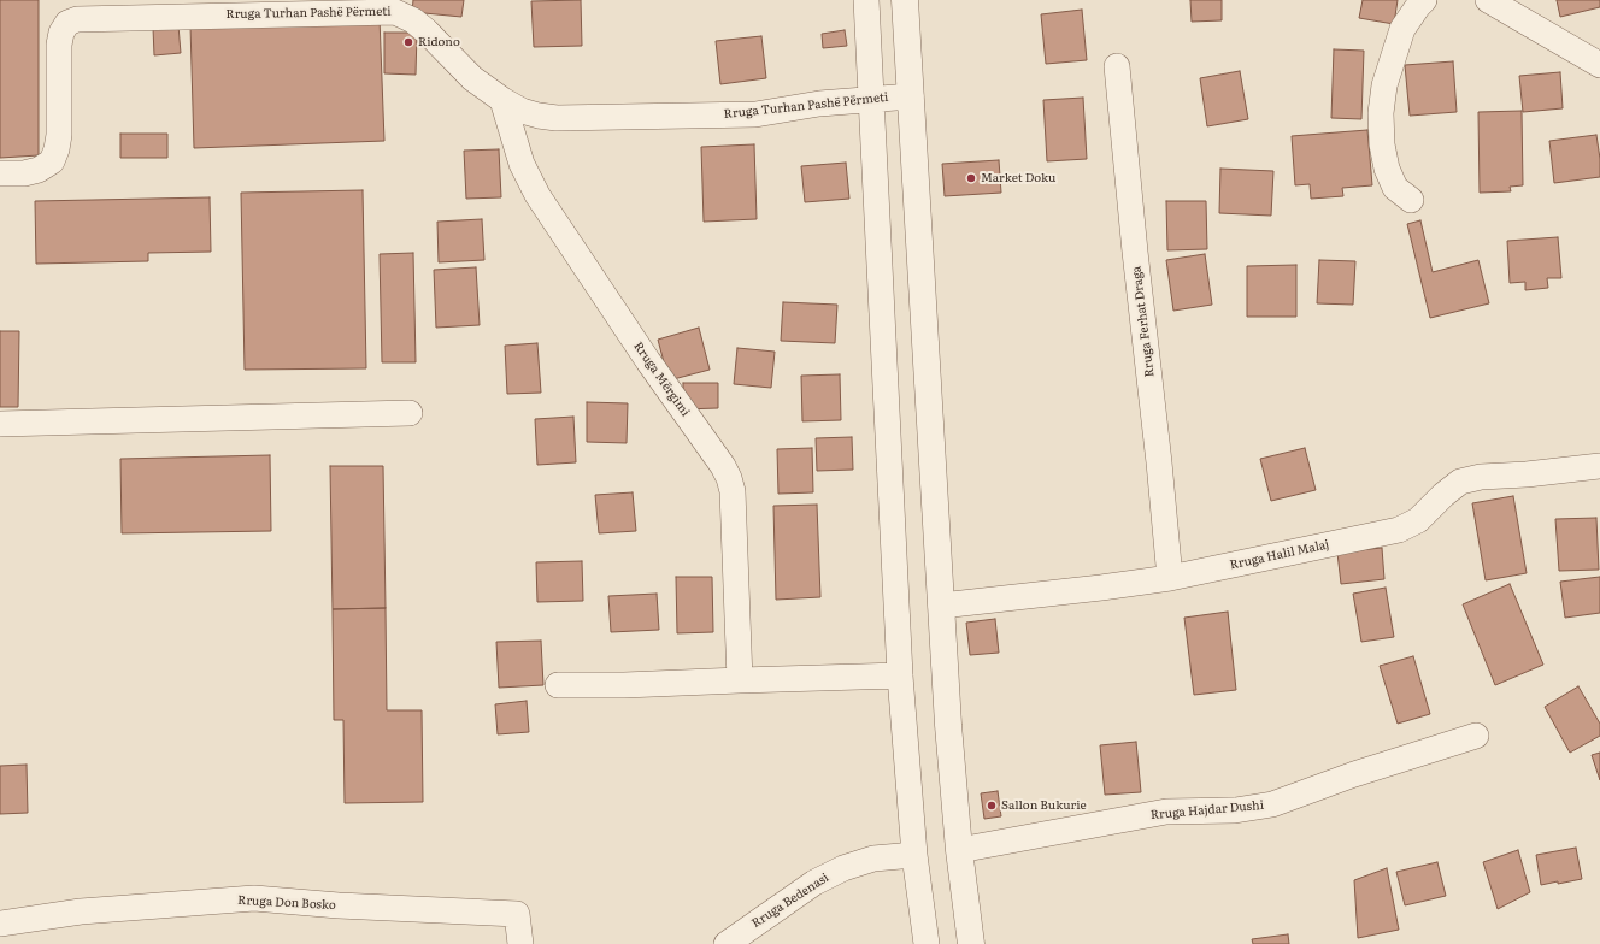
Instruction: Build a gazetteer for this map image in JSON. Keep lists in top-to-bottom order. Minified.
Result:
{"streets":{"street":["Rruga Turhan Pashë Përmeti","Rruga Ferhat Draga","Rruga Mërgimi","Rruga Halil Malaj","Rruga Hajdar Dushi","Rruga Bedenasi","Rruga Don Bosko"]},"crossings":[["Rruga Turhan Pashë Përmeti","Rruga Mërgimi"],["Rruga Ferhat Draga","Rruga Halil Malaj"]],"places":["Ridono","Market Doku","Sallon Bukurie"]}
